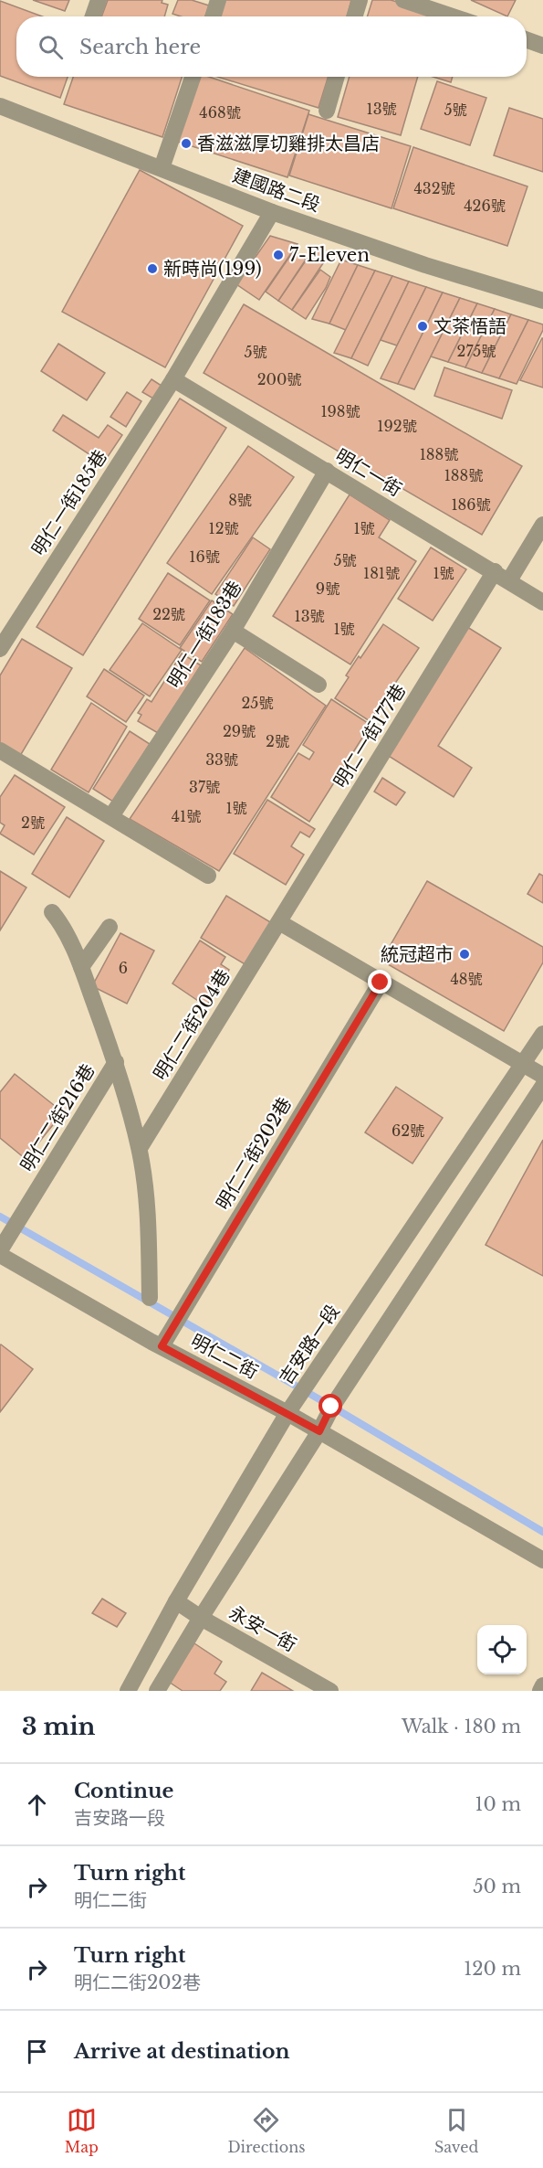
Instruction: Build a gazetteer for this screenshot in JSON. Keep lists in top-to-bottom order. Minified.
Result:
{"streets":{"street":["建國路二段","明仁一街","明仁一街185巷","明仁一街183巷","明仁一街177巷","明仁二街204巷","明仁二街216巷","明仁二街202巷","吉安路一段","明仁二街","永安一街"]},"crossings":[["建國路二段","明仁一街185巷"],["明仁一街","明仁一街185巷"],["明仁一街","明仁一街183巷"],["明仁一街","明仁一街177巷"],["明仁一街177巷","明仁二街204巷"],["明仁二街216巷","明仁二街"],["明仁二街202巷","明仁二街"],["吉安路一段","明仁二街"],["吉安路一段","永安一街"]],"places":["香滋滋厚切雞排太昌店","7-Eleven","新時尚(199)","文茶悟語","統冠超市"],"house_numbers":["13號","5號","468號","432號","426號","275號","5號","200號","198號","192號","188號","188號","8號","186號","12號","1號","16號","5號","181號","1號","9號","22號","13號","1號","25號","29號","2號","33號","37號","1號","41號","2號","6","48號","62號"],"page":{"search":"Search here","heading":["3 min","Walk · 180 m"],"list":[["Continue","吉安路一段","10 m"],["Turn right","明仁二街","50 m"],["Turn right","明仁二街202巷","120 m"],"Arrive at destination"],"nav":["Map","Directions","Saved"]}}
